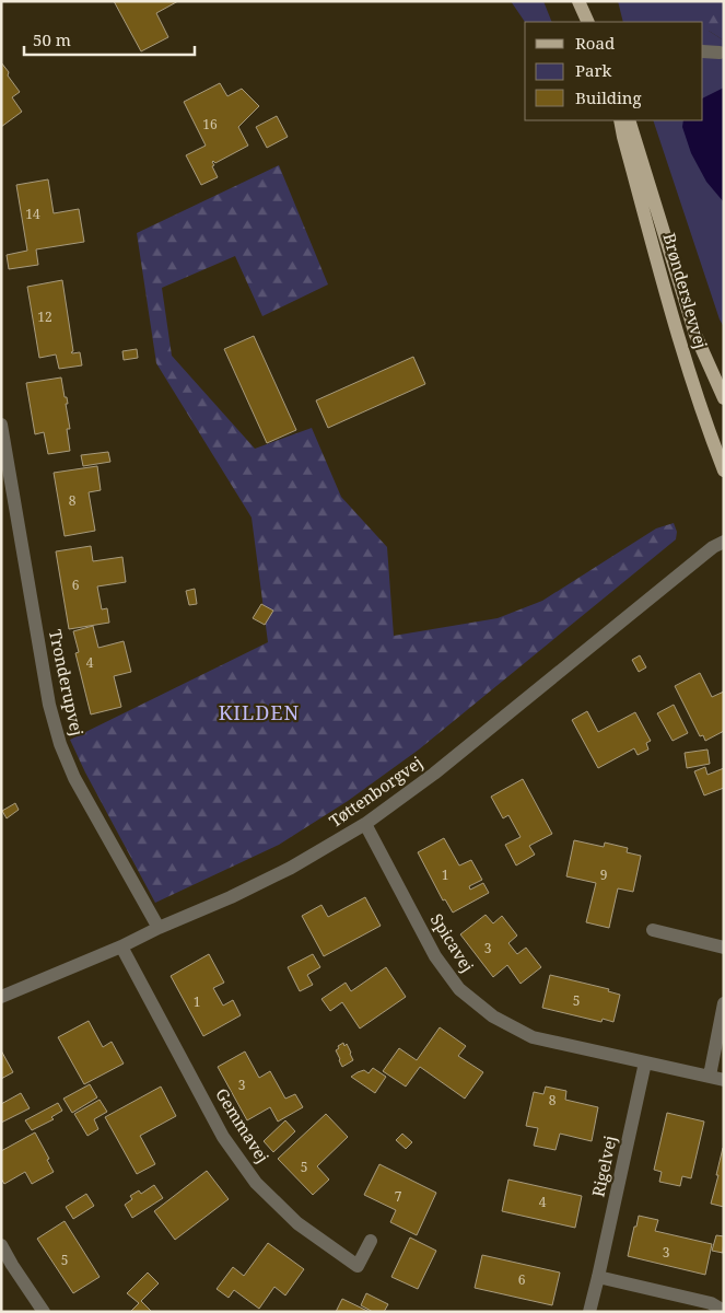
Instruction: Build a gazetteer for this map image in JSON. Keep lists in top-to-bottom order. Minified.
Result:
{"streets":{"main road":["Brønderslevvej"],"street":["Tronderupvej","Tøttenborgvej","Spicavej","Gemmavej","Rigelvej"]},"crossings":[["Tronderupvej","Tøttenborgvej"],["Tøttenborgvej","Spicavej"],["Tøttenborgvej","Gemmavej"],["Spicavej","Rigelvej"]],"districts":["KILDEN"],"house_numbers":["16","14","12","8","6","4","1","9","3","5","1","3","8","5","7","4","3","5","6"],"legend":["Road","Park","Building"],"scale_bar":"50 m"}
